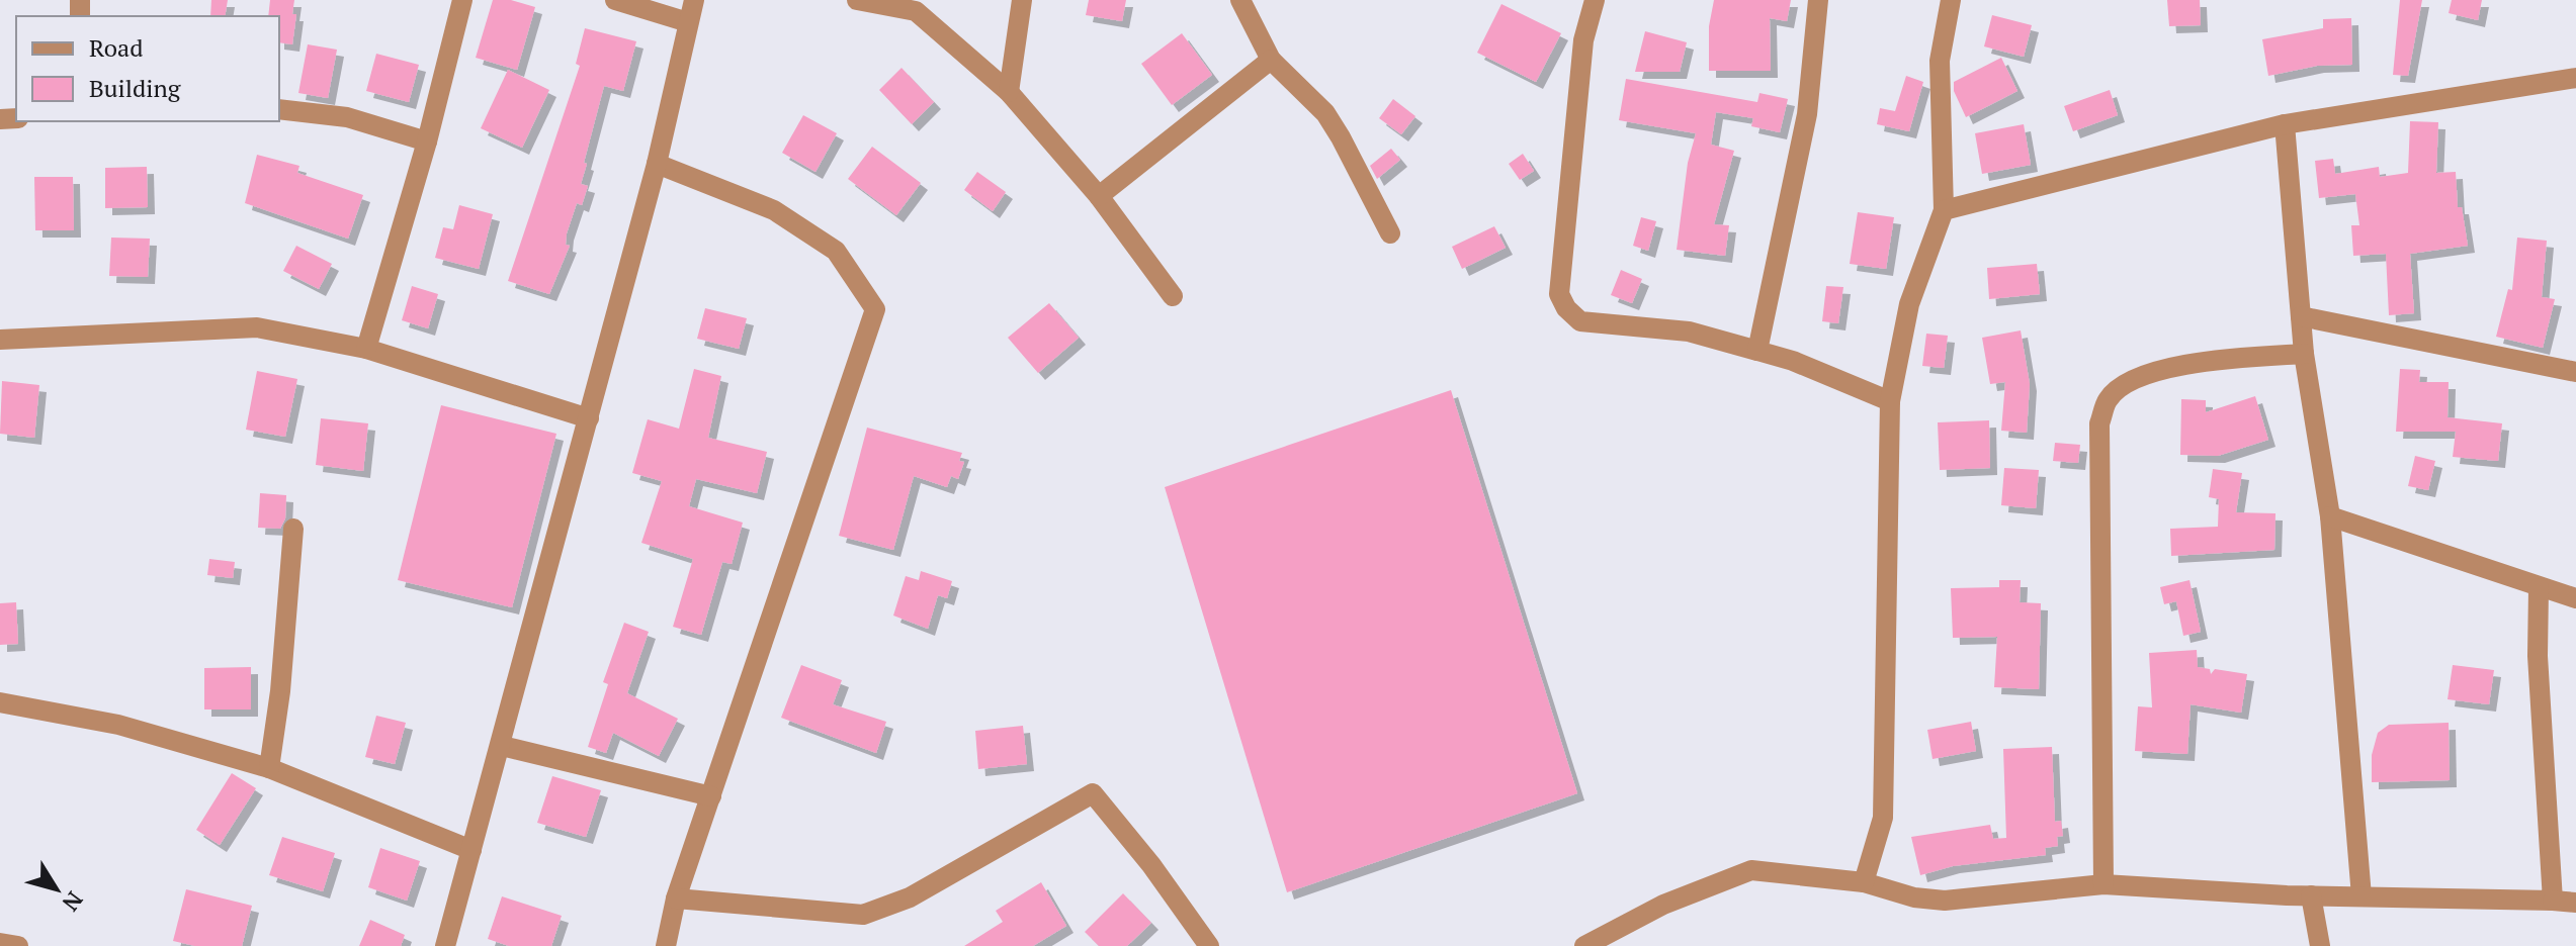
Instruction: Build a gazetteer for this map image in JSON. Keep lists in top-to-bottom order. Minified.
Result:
{"legend":["Road","Building"],"north":"bottom right"}
